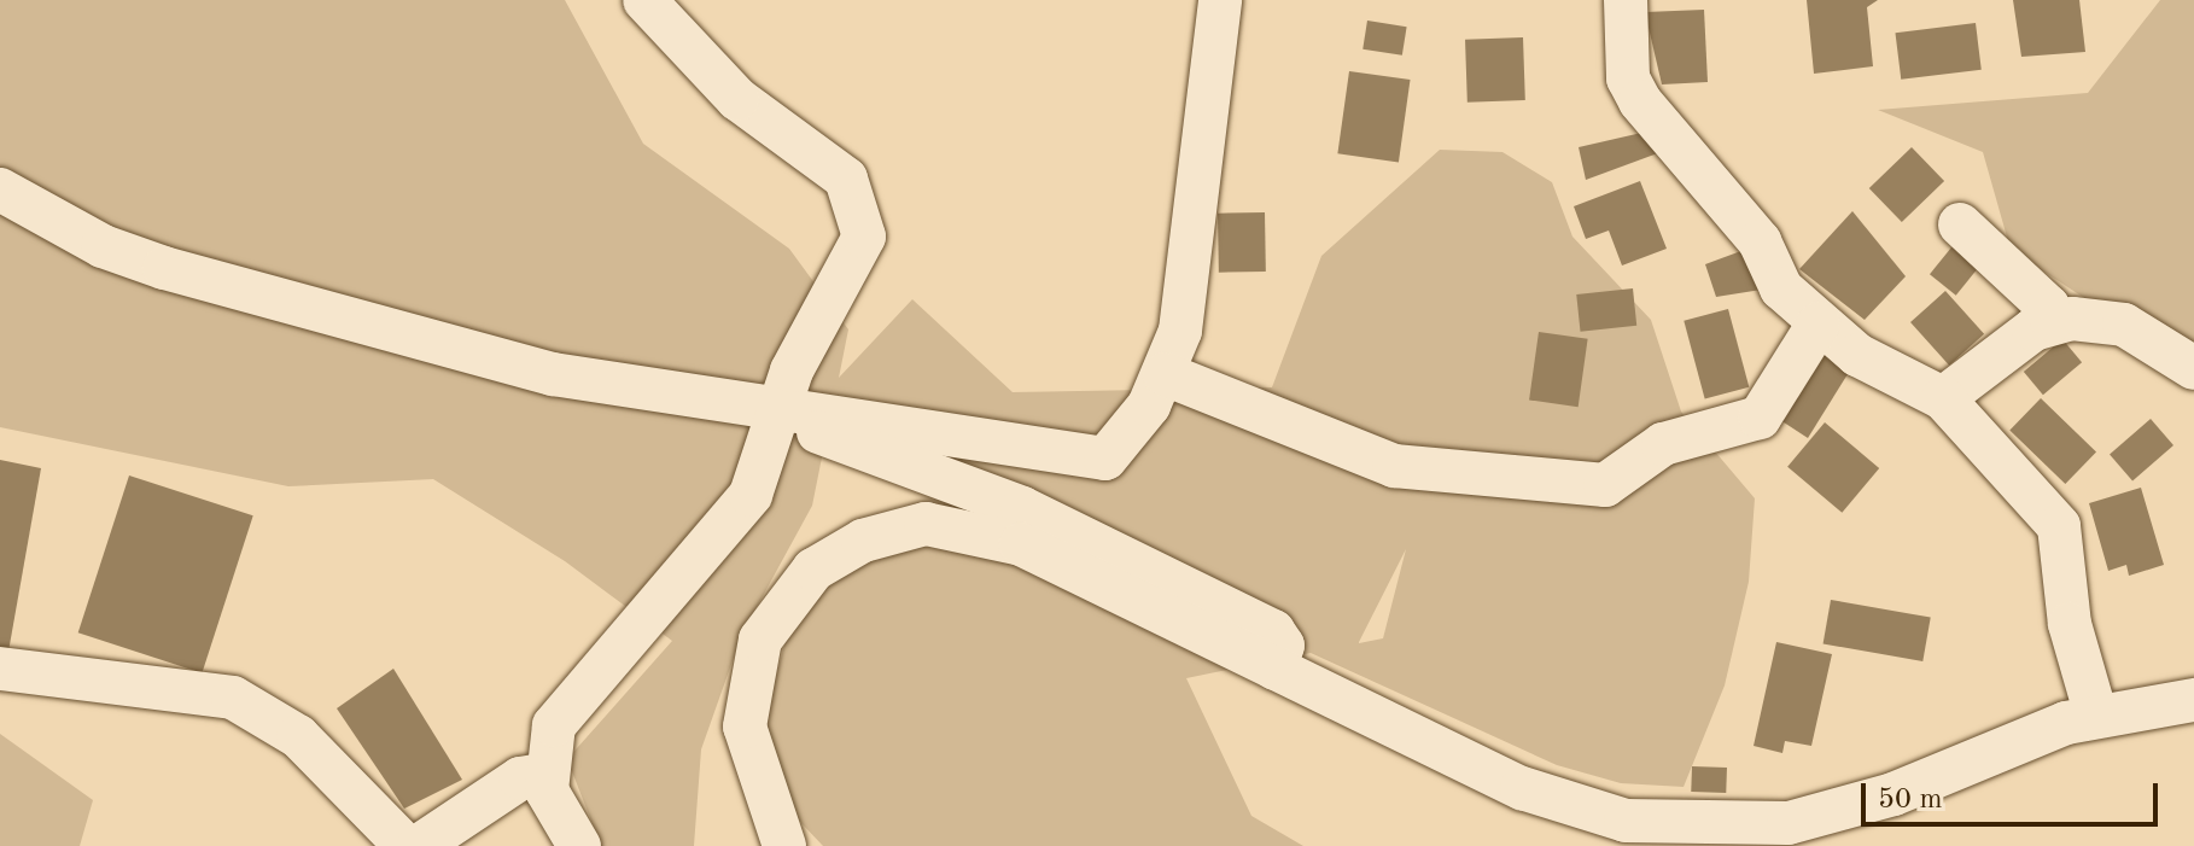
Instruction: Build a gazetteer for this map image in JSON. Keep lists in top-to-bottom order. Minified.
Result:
{"scale_bar":"50 m"}
